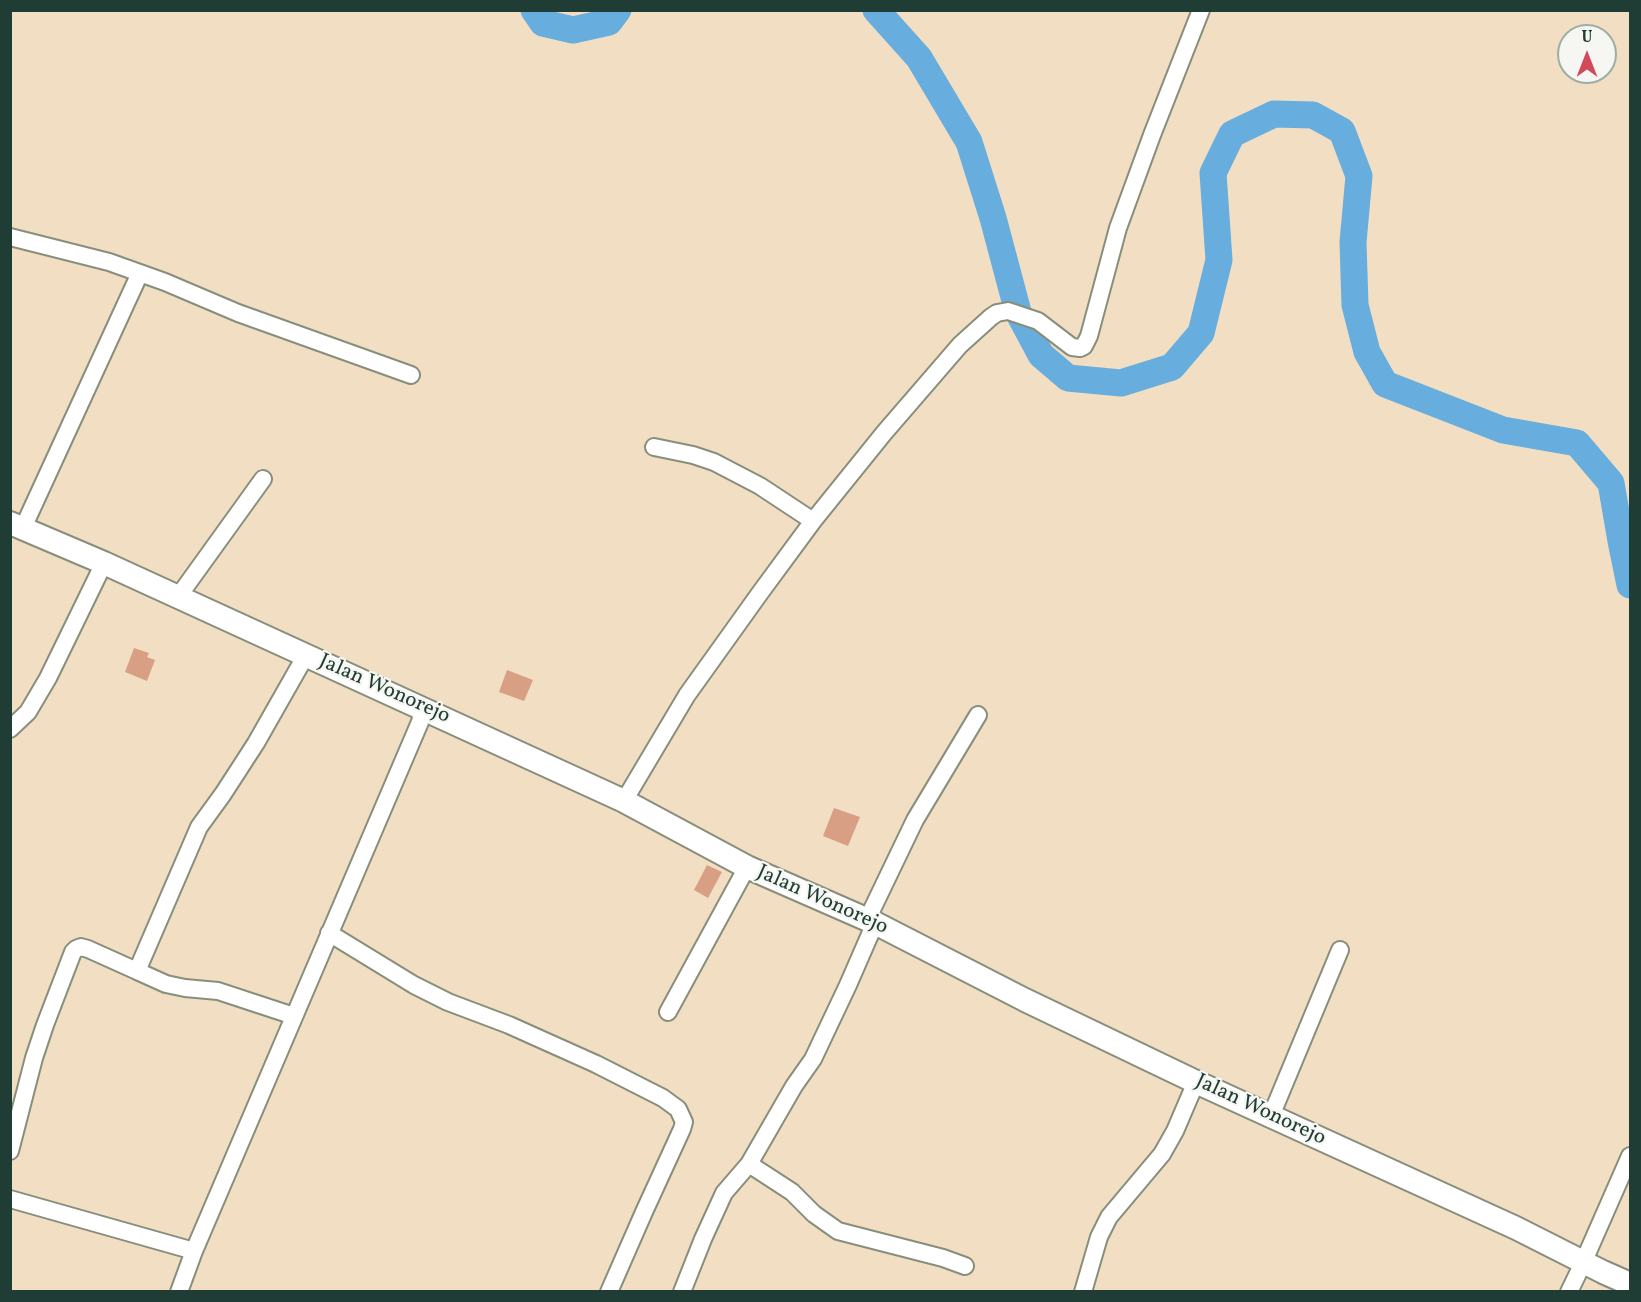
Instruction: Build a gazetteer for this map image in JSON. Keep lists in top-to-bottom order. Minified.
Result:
{"streets":{"street":["Jalan Wonorejo"]},"north":"top"}
